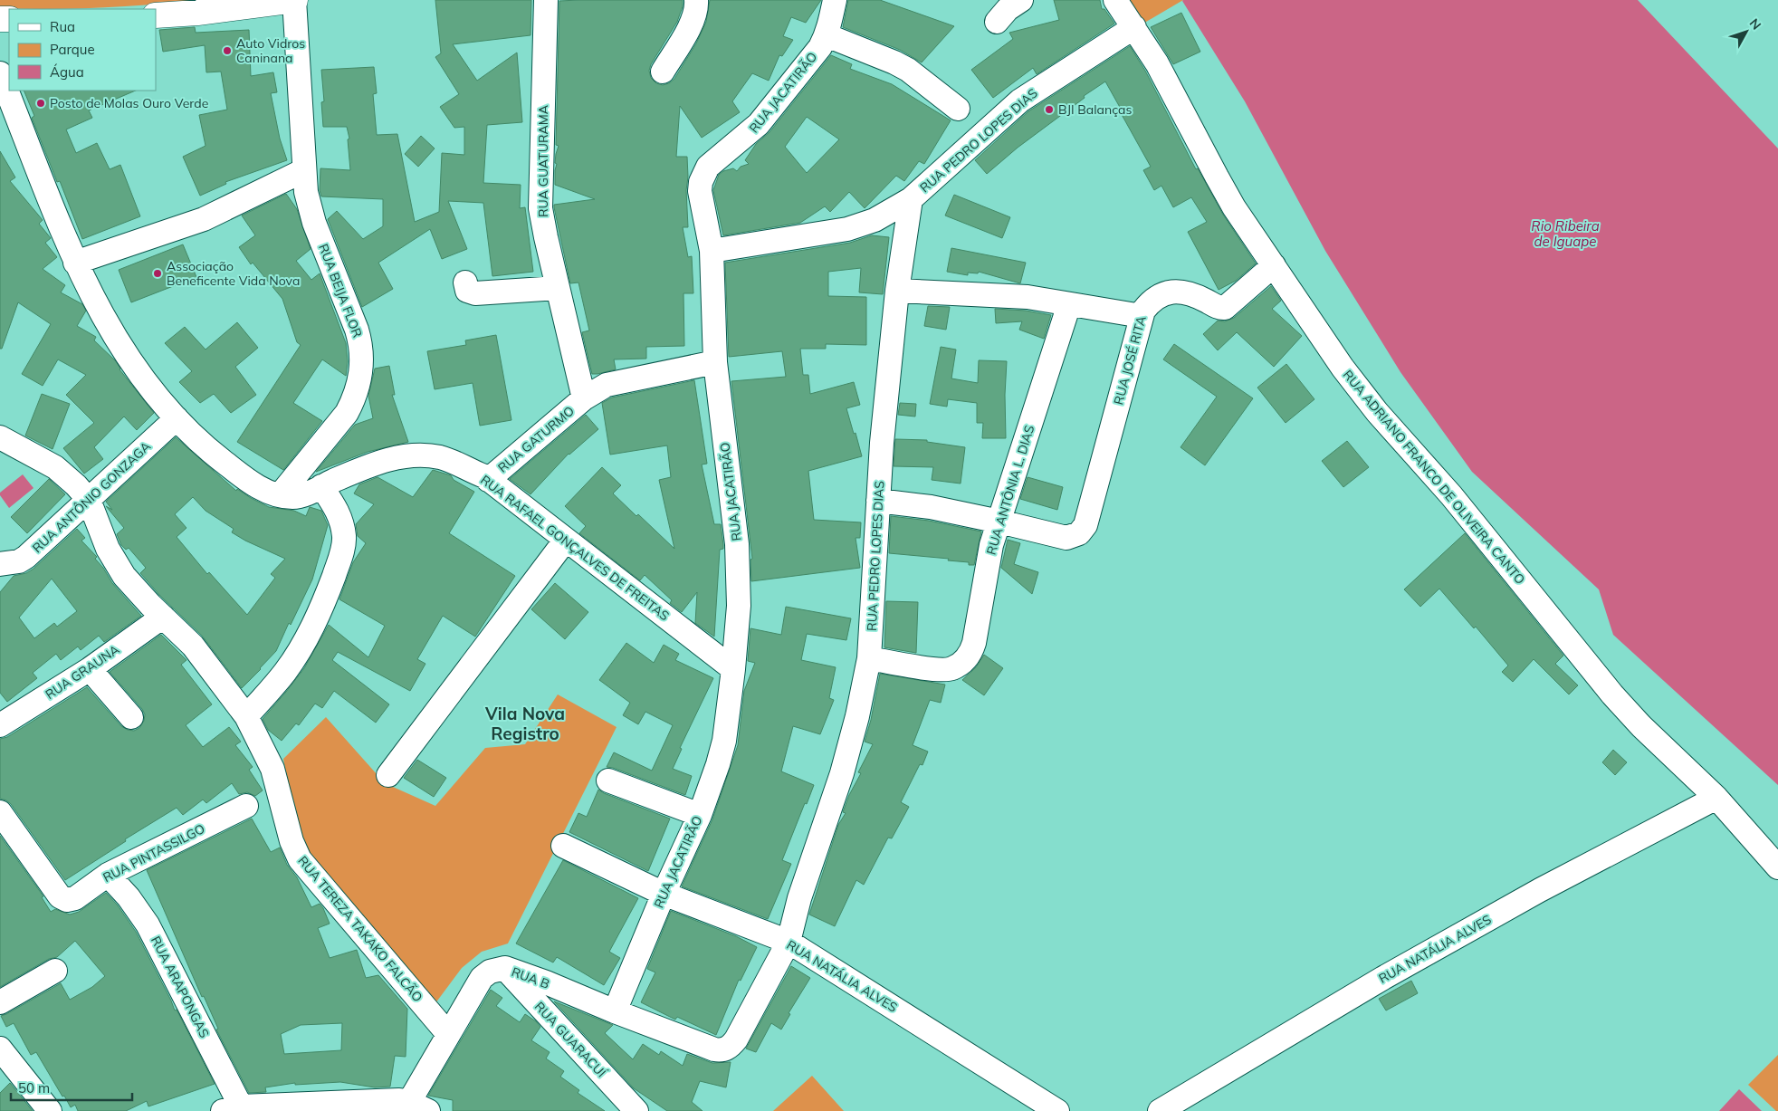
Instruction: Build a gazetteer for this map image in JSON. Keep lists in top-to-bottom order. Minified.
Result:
{"streets":{"street":["RUA JACATIRÃO","RUA PEDRO LOPES DIAS","RUA GUATURAMA","RUA BEIJA FLOR","RUA JOSÉ RITA","RUA GATURMO","RUA ADRIANO FRANCO DE OLIVEIRA CANTO","RUA ANTÔNIA L. DIAS","RUA ANTÔNIO GONZAGA","RUA RAFAEL GONÇALVES DE FREITAS","RUA GRAUNA","RUA PINTASSILGO","RUA TEREZA TAKAKO FALCÃO","RUA NATÁLIA ALVES","RUA B","RUA ARAPONGAS","RUA GUARACUÍ"]},"crossings":[["RUA JACATIRÃO","RUA PEDRO LOPES DIAS"],["RUA JACATIRÃO","RUA GATURMO"],["RUA JACATIRÃO","RUA RAFAEL GONÇALVES DE FREITAS"],["RUA JACATIRÃO","RUA NATÁLIA ALVES"],["RUA JACATIRÃO","RUA B"],["RUA PEDRO LOPES DIAS","RUA ADRIANO FRANCO DE OLIVEIRA CANTO"],["RUA PEDRO LOPES DIAS","RUA ANTÔNIA L. DIAS"],["RUA PEDRO LOPES DIAS","RUA NATÁLIA ALVES"],["RUA PEDRO LOPES DIAS","RUA B"],["RUA GUATURAMA","RUA GATURMO"],["RUA BEIJA FLOR","RUA RAFAEL GONÇALVES DE FREITAS"],["RUA JOSÉ RITA","RUA ADRIANO FRANCO DE OLIVEIRA CANTO"],["RUA JOSÉ RITA","RUA ANTÔNIA L. DIAS"],["RUA GATURMO","RUA RAFAEL GONÇALVES DE FREITAS"],["RUA ADRIANO FRANCO DE OLIVEIRA CANTO","RUA NATÁLIA ALVES"],["RUA ANTÔNIO GONZAGA","RUA RAFAEL GONÇALVES DE FREITAS"],["RUA ANTÔNIO GONZAGA","RUA TEREZA TAKAKO FALCÃO"],["RUA GRAUNA","RUA TEREZA TAKAKO FALCÃO"],["RUA PINTASSILGO","RUA ARAPONGAS"],["RUA TEREZA TAKAKO FALCÃO","RUA B"],["RUA B","RUA GUARACUÍ"]],"districts":["Vila Nova Registro"],"water":["Rio Ribeira de Iguape"],"places":["Auto Vidros Caninana","Posto de Molas Ouro Verde","BJI Balanças","Associação Beneficente Vida Nova"],"legend":["Rua","Parque","Água"],"scale_bar":"50 m","north":"top right"}
